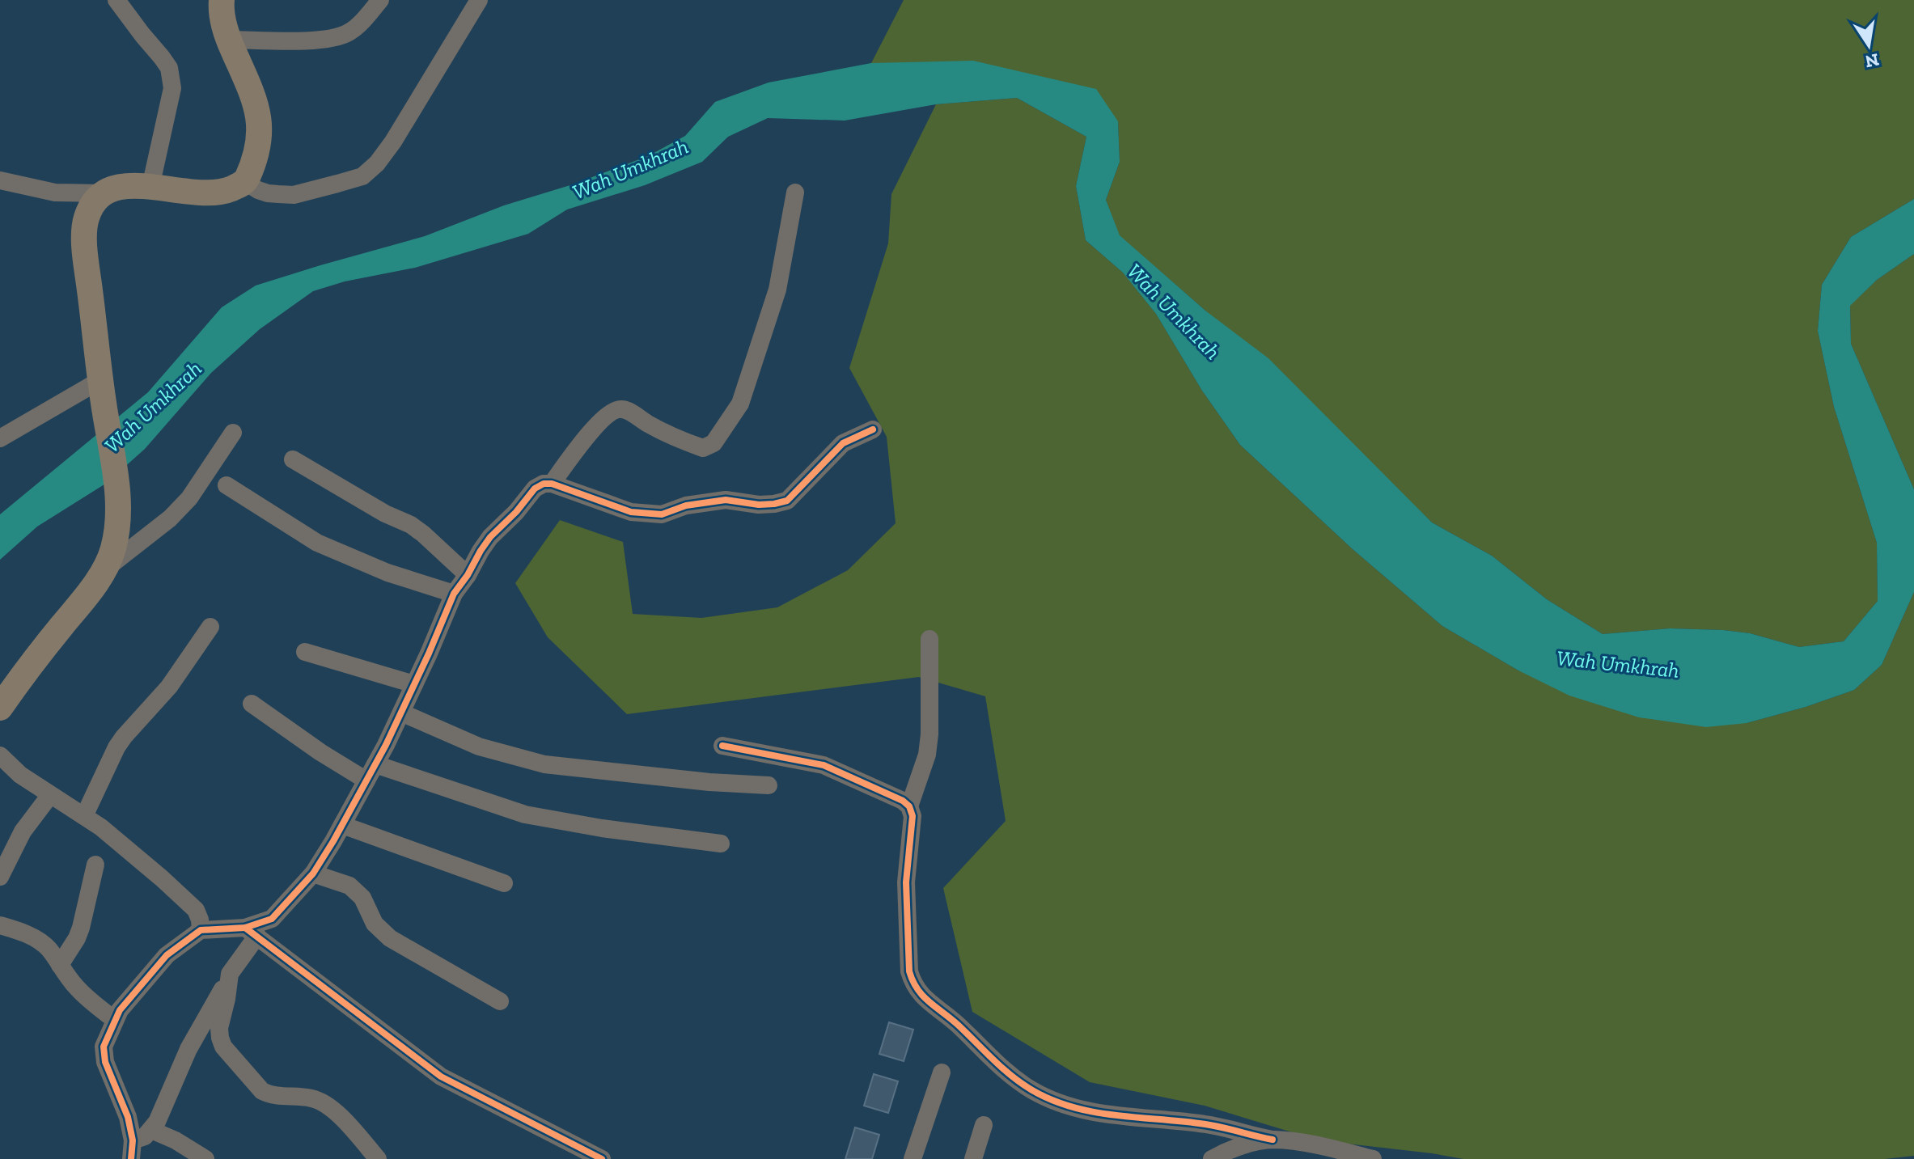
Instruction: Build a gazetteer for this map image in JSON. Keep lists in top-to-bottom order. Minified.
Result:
{"water":["Wah Umkhrah"],"north":"bottom"}
